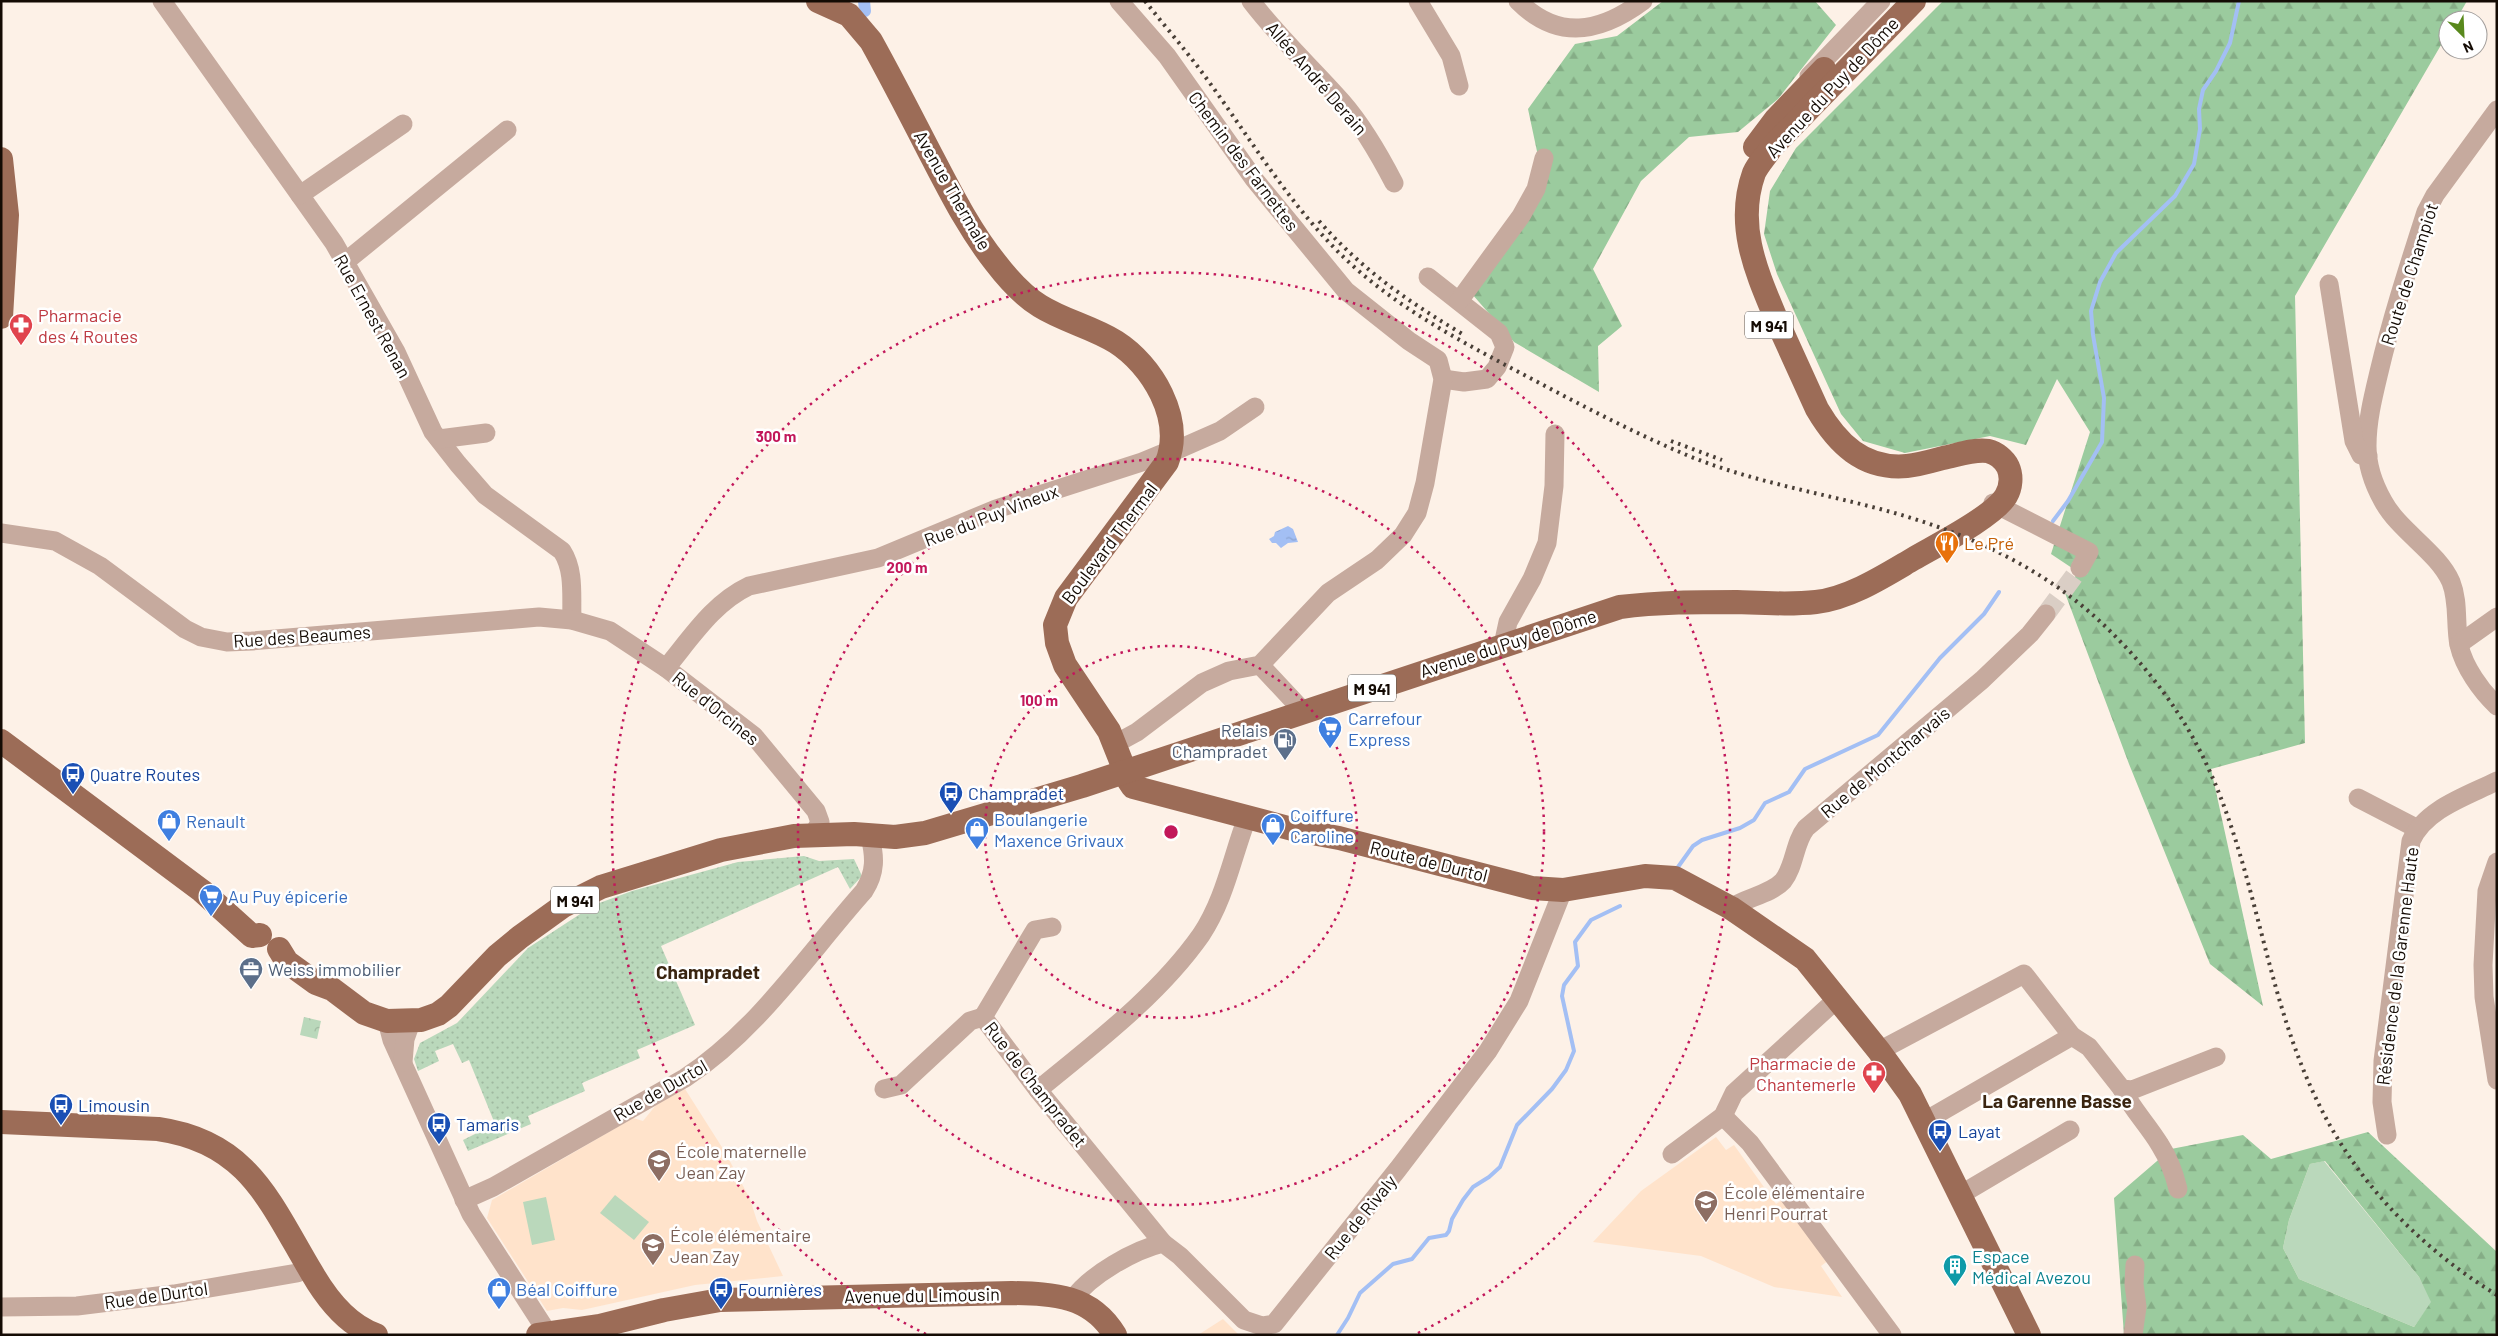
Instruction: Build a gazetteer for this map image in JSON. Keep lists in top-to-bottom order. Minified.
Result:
{"streets":{"main road":["Avenue du Puy de Dôme","Avenue Thermale","M 941","Boulevard Thermal","Route de Durtol","Avenue du Limousin"],"street":["Allée André Derain","Chemin des Farnettes","Route de Champiot","Rue Ernest Renan","Rue du Puy Vineux","Rue des Beaumes","Rue d'Orcines","Rue de Montcharvais","Résidence de la Garenne Haute","Rue de Champradet","Rue de Durtol","Rue de Rivaly"]},"crossings":[["Avenue du Puy de Dôme","Boulevard Thermal"],["Avenue du Puy de Dôme","Rue d'Orcines"],["Avenue du Puy de Dôme","Route de Durtol"],["Avenue du Puy de Dôme","Rue de Durtol"],["Avenue Thermale","Rue du Puy Vineux"],["Avenue Thermale","Boulevard Thermal"],["Rue Ernest Renan","Rue des Beaumes"],["Rue Ernest Renan","Rue d'Orcines"],["Rue du Puy Vineux","Boulevard Thermal"],["Rue du Puy Vineux","Rue d'Orcines"],["Boulevard Thermal","Route de Durtol"],["Rue des Beaumes","Rue d'Orcines"],["Rue de Montcharvais","Route de Durtol"],["Route de Durtol","Rue de Rivaly"],["Rue de Champradet","Rue de Rivaly"]],"districts":["Champradet","La Garenne Basse"],"places":{"pharmacy":["Pharmacie des 4 Routes","Pharmacie de Chantemerle"],"restaurant":["Le Pré"],"supermarket":["Carrefour Express","Au Puy épicerie"],"fuel station":["Relais Champradet"],"bus stop":["Quatre Routes","Champradet","Limousin","Tamaris","Layat","Fournières"],"shop":["Renault","Coiffure Caroline","Boulangerie Maxence Grivaux","Béal Coiffure"],"office":["Weiss immobilier"],"school or university":["École maternelle Jean Zay","École élémentaire Henri Pourrat","École élémentaire Jean Zay"],"building":["Espace Médical Avezou"]},"north":"bottom right","rings":["300 m","200 m","100 m"]}
